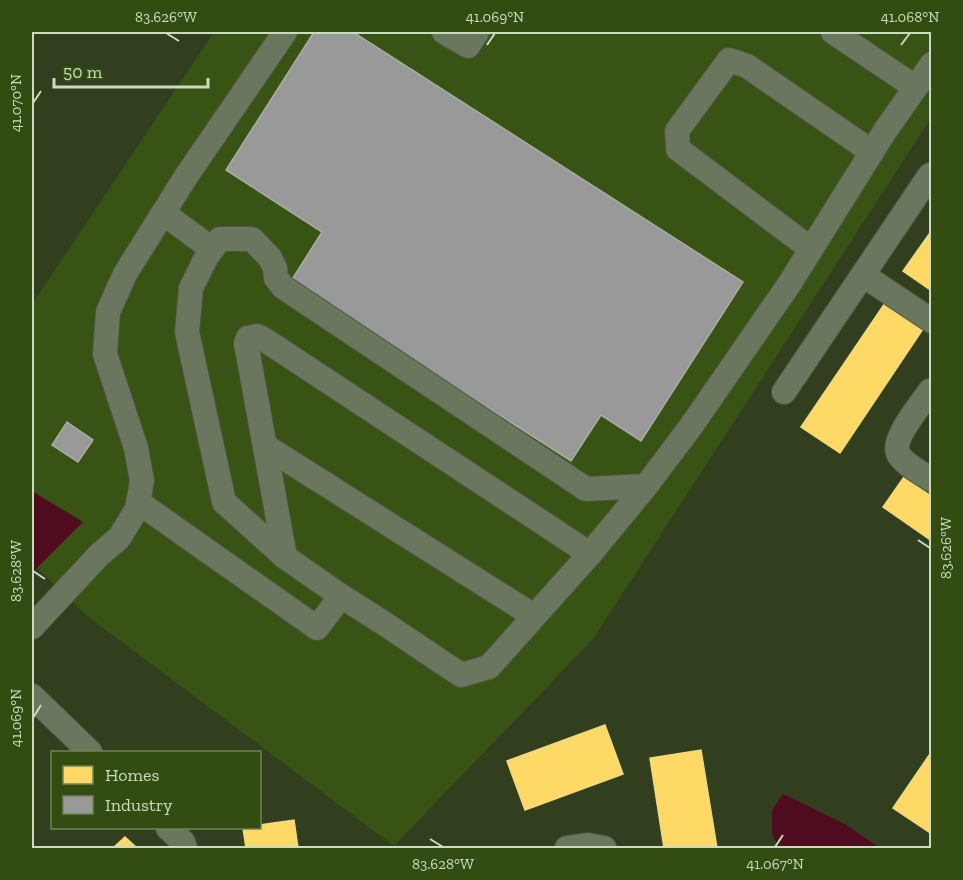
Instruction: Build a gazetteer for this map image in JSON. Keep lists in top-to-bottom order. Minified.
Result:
{"legend":["Homes","Industry"],"scale_bar":"50 m","coordinates":["83.626°W","41.069°N","41.068°N","41.070°N","83.628°W","41.067°N"]}
